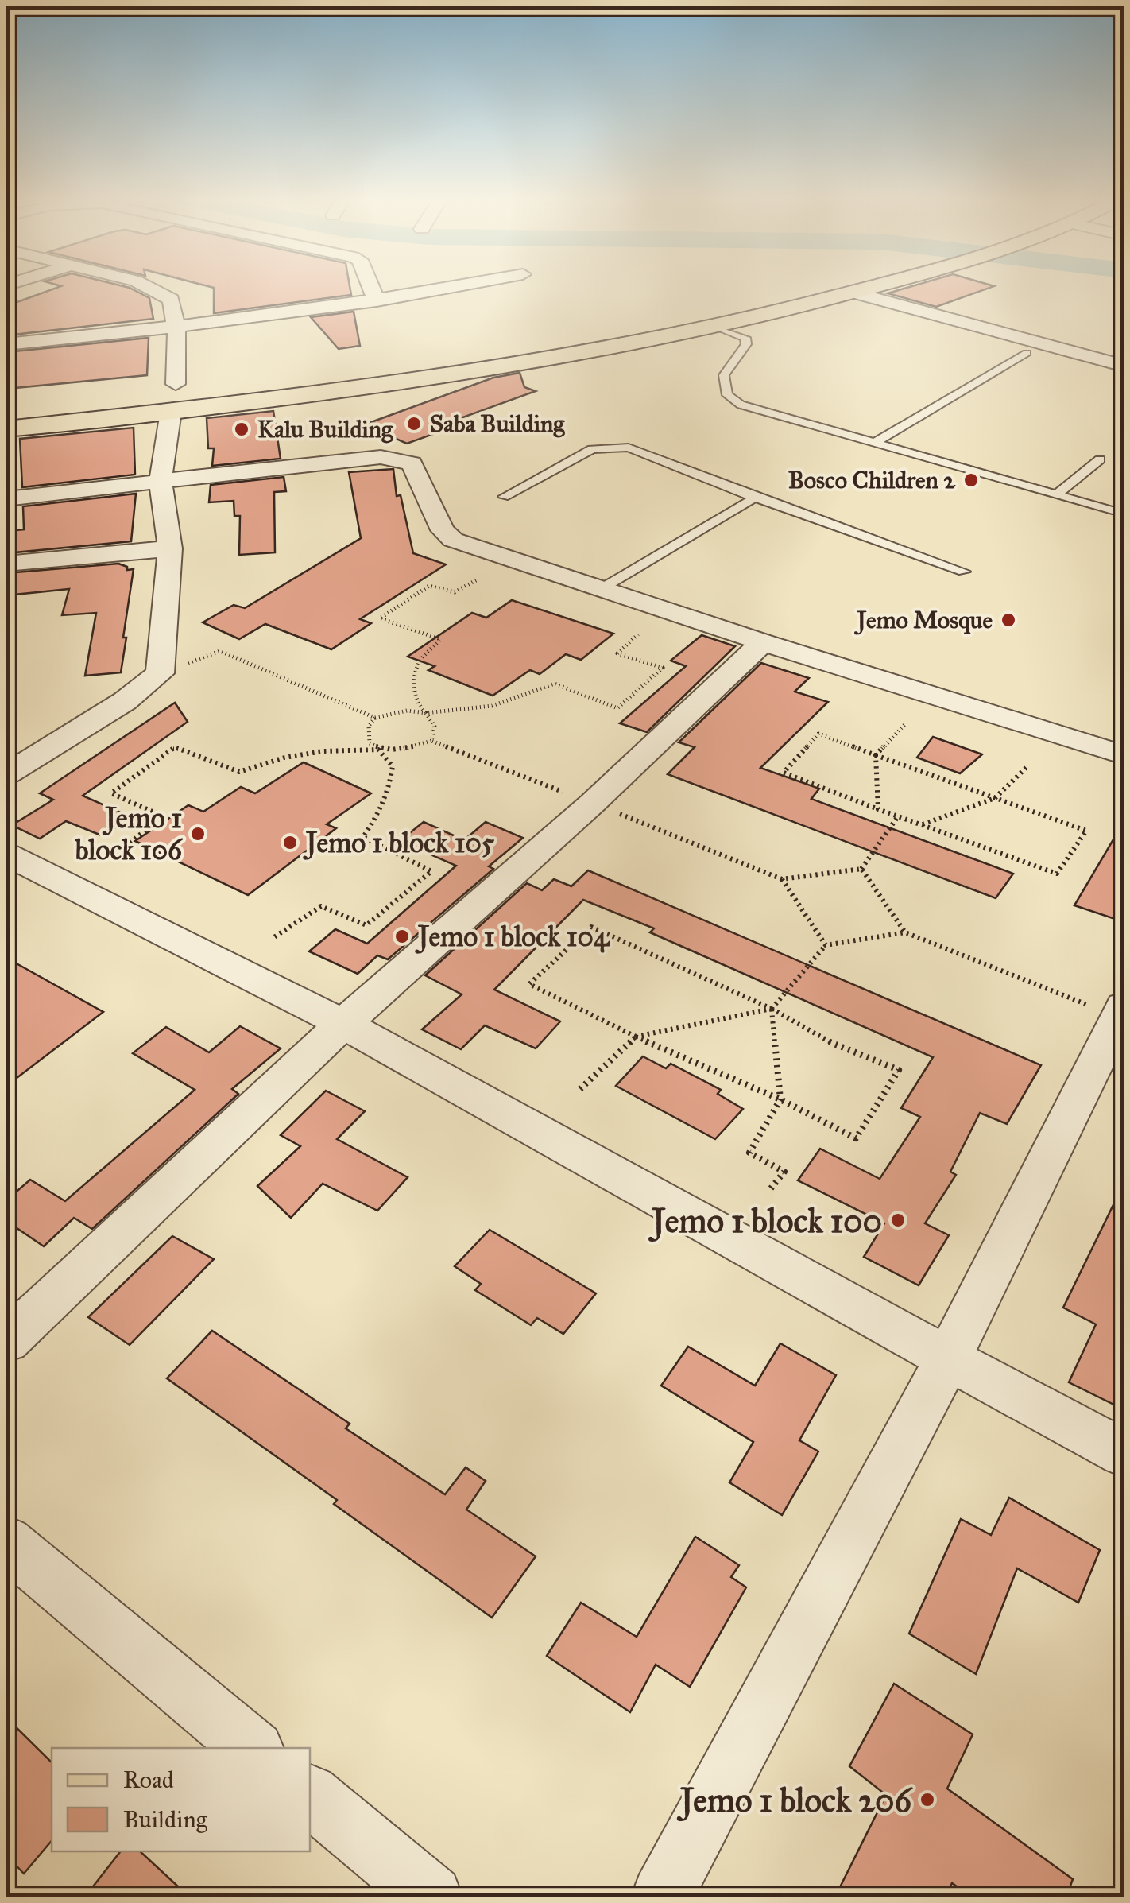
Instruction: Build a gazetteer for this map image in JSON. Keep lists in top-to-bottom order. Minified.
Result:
{"places":["Saba Building","Kalu Building","Bosco Children 2","Jemo Mosque","Jemo 1 block 106","Jemo 1 block 105","Jemo 1 block 104","Jemo 1 block 100","Jemo 1 block 206"],"legend":["Road","Building"]}
